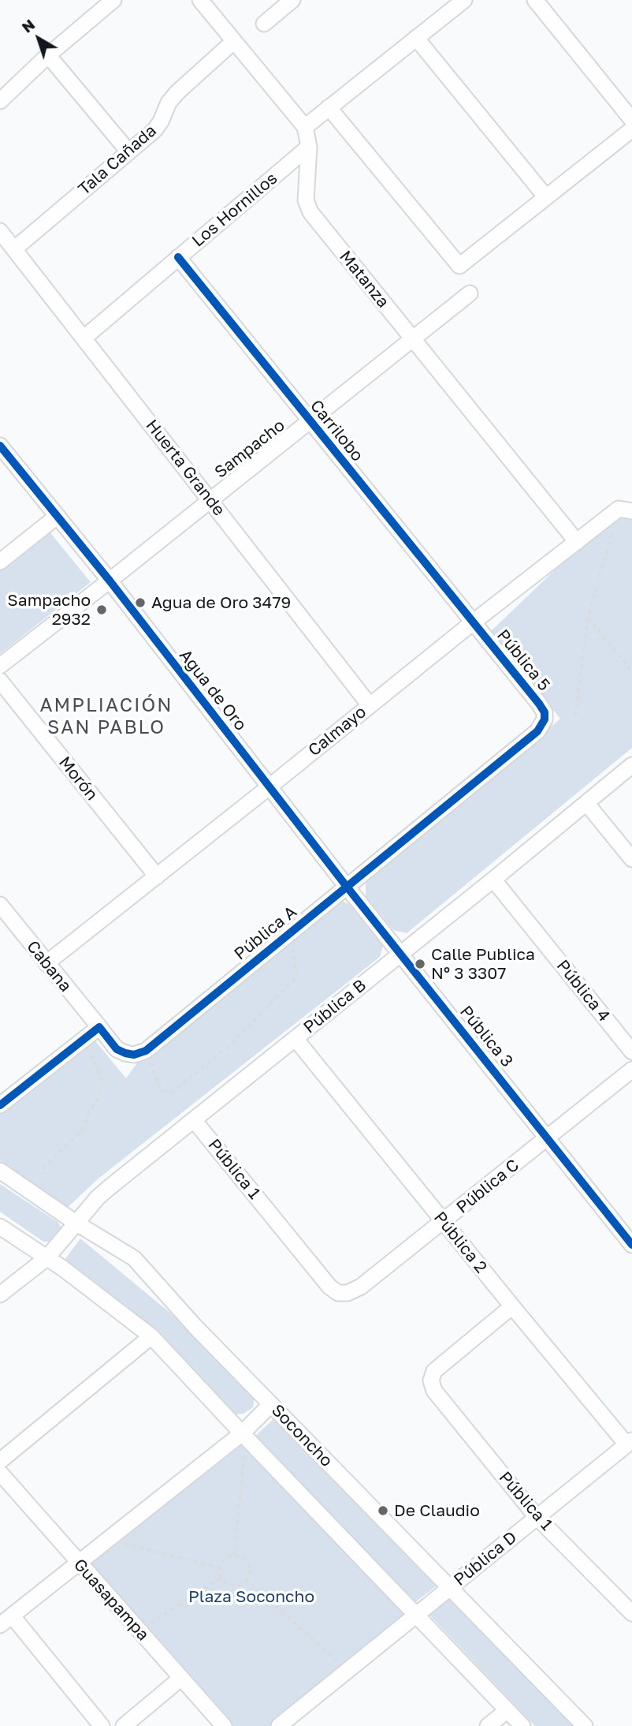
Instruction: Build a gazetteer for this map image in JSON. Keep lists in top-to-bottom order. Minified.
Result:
{"streets":{"street":["Tala Cañada","Los Hornillos","Matanza","Carrilobo","Sampacho","Huerta Grande","Pública 5","Agua de Oro","Calmayo","Morón","Pública A","Cabana","Pública 4","Pública B","Pública 3","Pública 1","Pública C","Pública 2","Soconcho","Pública D","Guasapampa"]},"crossings":[["Tala Cañada","Matanza"],["Tala Cañada","Huerta Grande"],["Los Hornillos","Matanza"],["Los Hornillos","Carrilobo"],["Los Hornillos","Huerta Grande"],["Matanza","Sampacho"],["Matanza","Calmayo"],["Carrilobo","Sampacho"],["Carrilobo","Pública 5"],["Carrilobo","Calmayo"],["Sampacho","Huerta Grande"],["Sampacho","Agua de Oro"],["Huerta Grande","Calmayo"],["Pública 5","Calmayo"],["Pública 5","Pública A"],["Agua de Oro","Calmayo"],["Agua de Oro","Pública A"],["Agua de Oro","Pública B"],["Agua de Oro","Pública 3"],["Calmayo","Morón"],["Calmayo","Cabana"],["Pública 4","Pública B"],["Pública B","Pública 3"],["Pública B","Pública 1"],["Pública B","Pública 2"],["Pública B","Soconcho"],["Pública 3","Pública C"],["Pública 1","Pública C"],["Pública 1","Pública 2"],["Pública 1","Pública D"],["Pública C","Pública 2"],["Pública 2","Pública D"],["Soconcho","Pública D"]],"districts":["AMPLIACIÓN SAN PABLO"],"parks":["Plaza Soconcho"],"places":["Agua de Oro 3479","Sampacho 2932","Calle Publica Nº 3 3307","De Claudio"],"north":"top left"}
